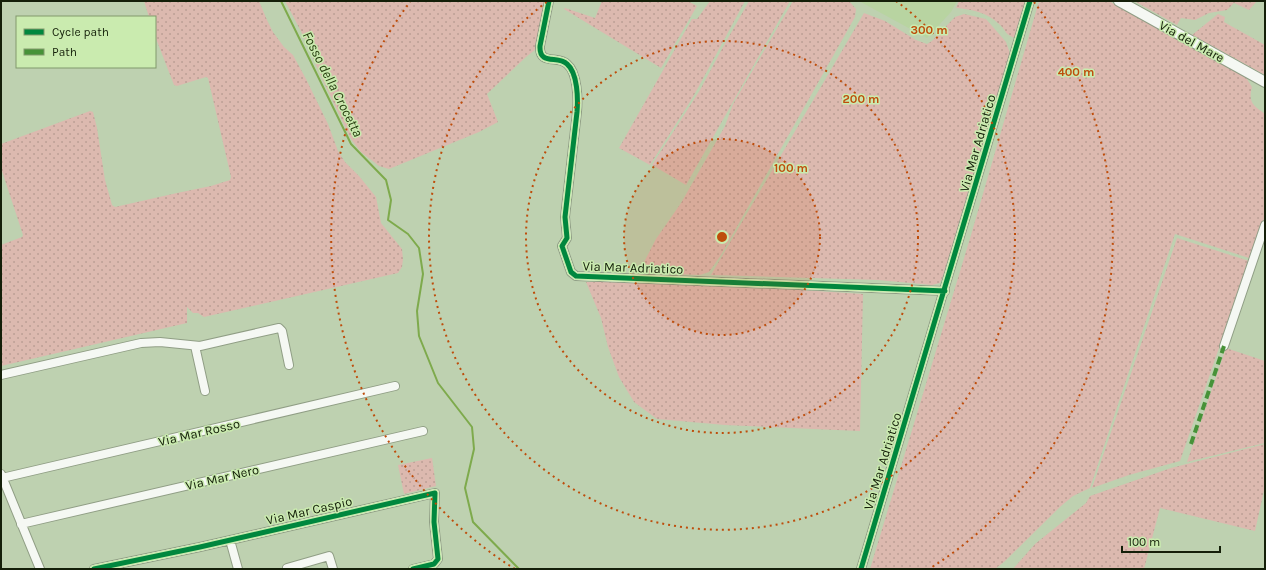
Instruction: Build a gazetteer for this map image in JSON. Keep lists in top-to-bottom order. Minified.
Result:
{"streets":{"main road":["Via del Mare"],"street":["Via Mar Adriatico","Via Mar Rosso","Via Mar Nero","Via Mar Caspio"]},"water":["Fosso della Crocetta"],"legend":["Cycle path","Path"],"scale_bar":"100 m","rings":["300 m","400 m","200 m","100 m"]}
